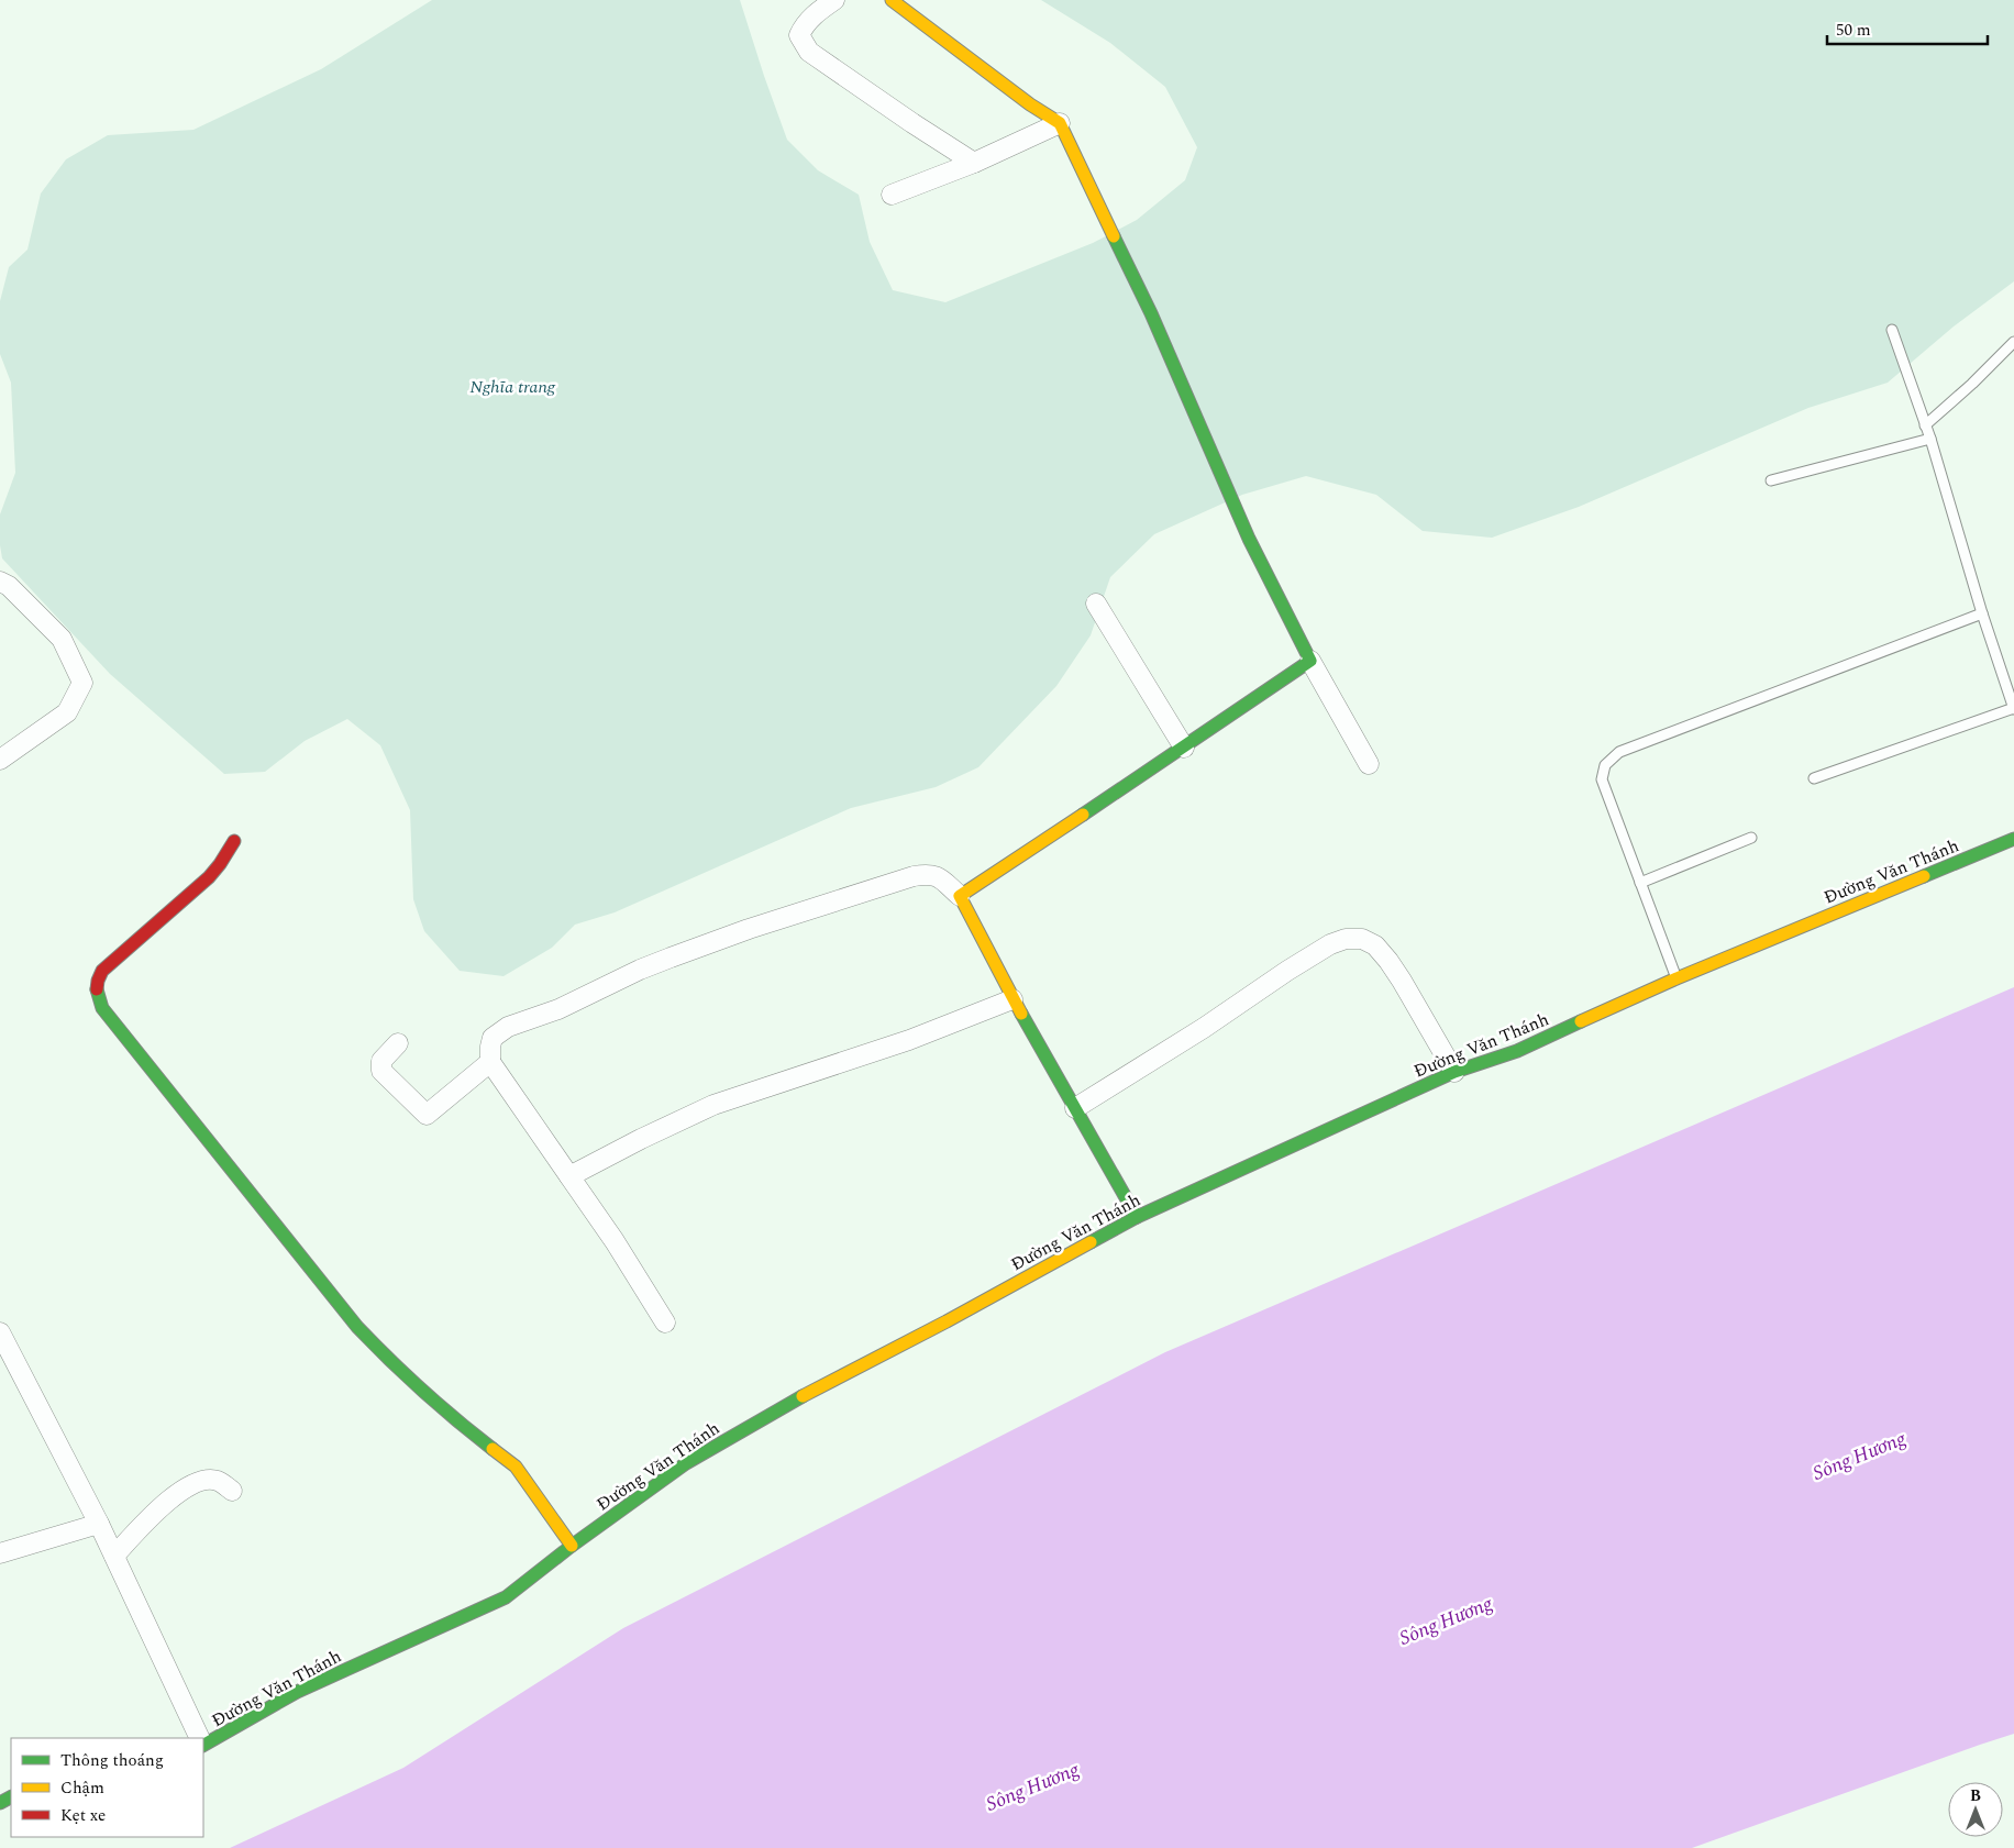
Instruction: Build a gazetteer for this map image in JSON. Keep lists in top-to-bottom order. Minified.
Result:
{"streets":{"street":["Đường Văn Thánh"]},"water":["Sông Hương"],"parks":["Nghĩa trang"],"legend":["Thông thoáng","Chậm","Kẹt xe"],"scale_bar":"50 m","north":"top"}
